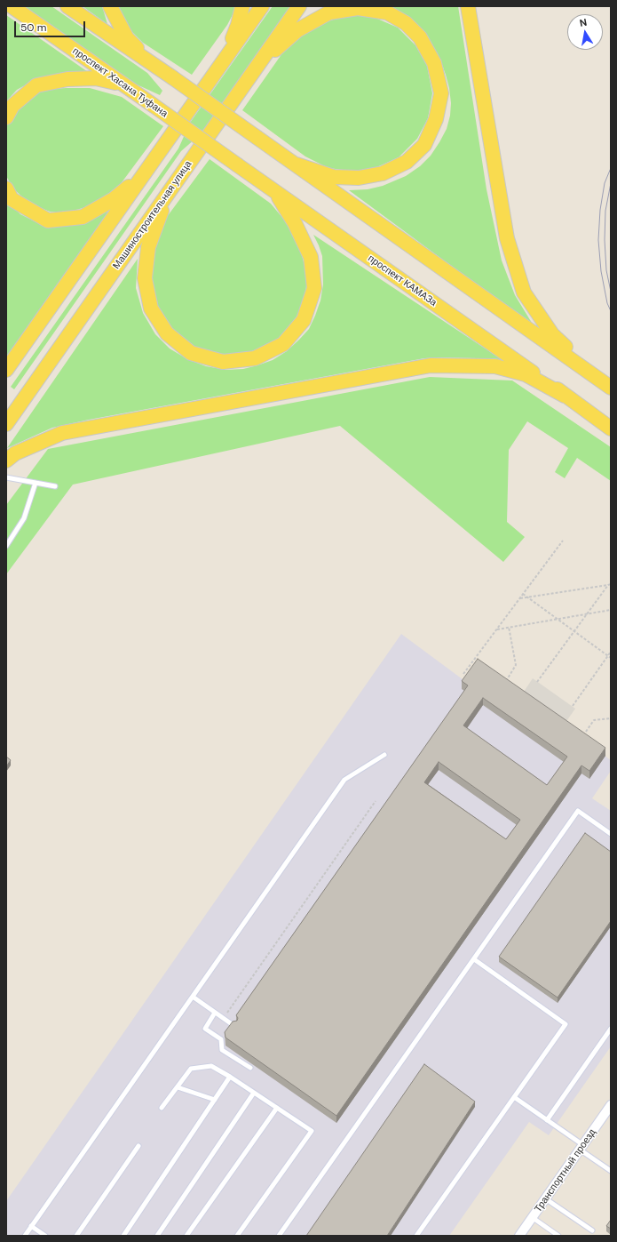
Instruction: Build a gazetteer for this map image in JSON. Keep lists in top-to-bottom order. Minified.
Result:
{"streets":{"main road":["проспект Хасана Туфана","Машиностроительная улица","проспект КАМАЗа"],"street":["Транспортный проезд"]},"crossings":[["проспект Хасана Туфана","проспект КАМАЗа"]],"scale_bar":"50 m","north":"top"}
